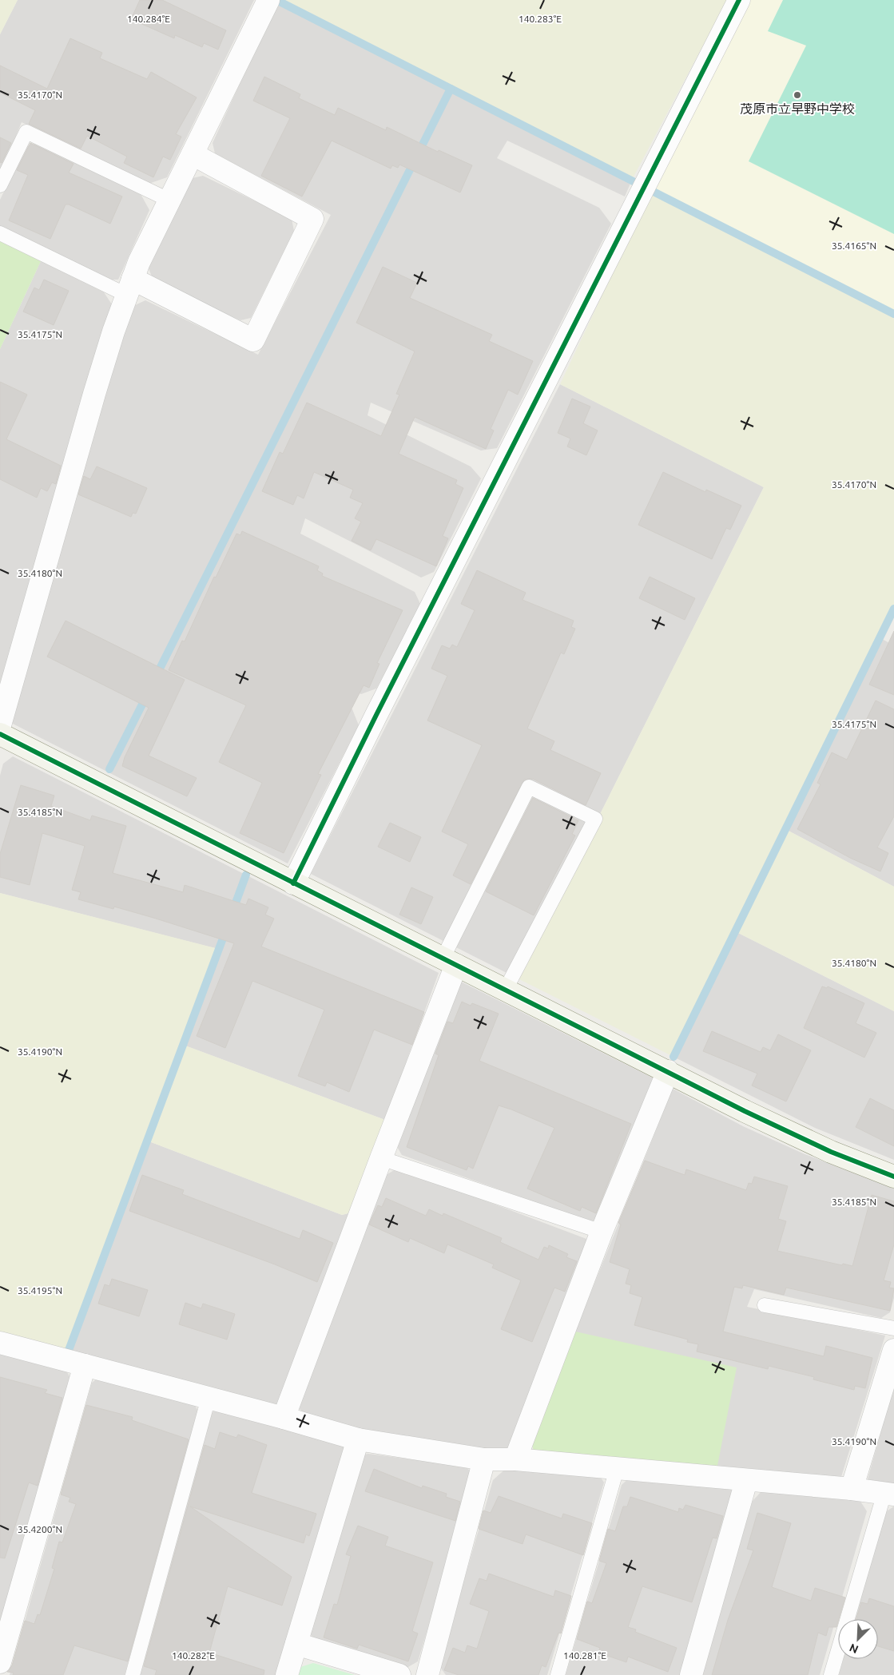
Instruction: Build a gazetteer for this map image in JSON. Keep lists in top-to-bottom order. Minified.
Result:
{"places":["茂原市立早野中学校"],"north":"bottom left","coordinates":["140.284°E","140.283°E","35.4170°N","35.4165°N","35.4175°N","35.4180°N","35.4185°N","35.4190°N","35.4195°N","35.4200°N","140.282°E","140.281°E"]}
